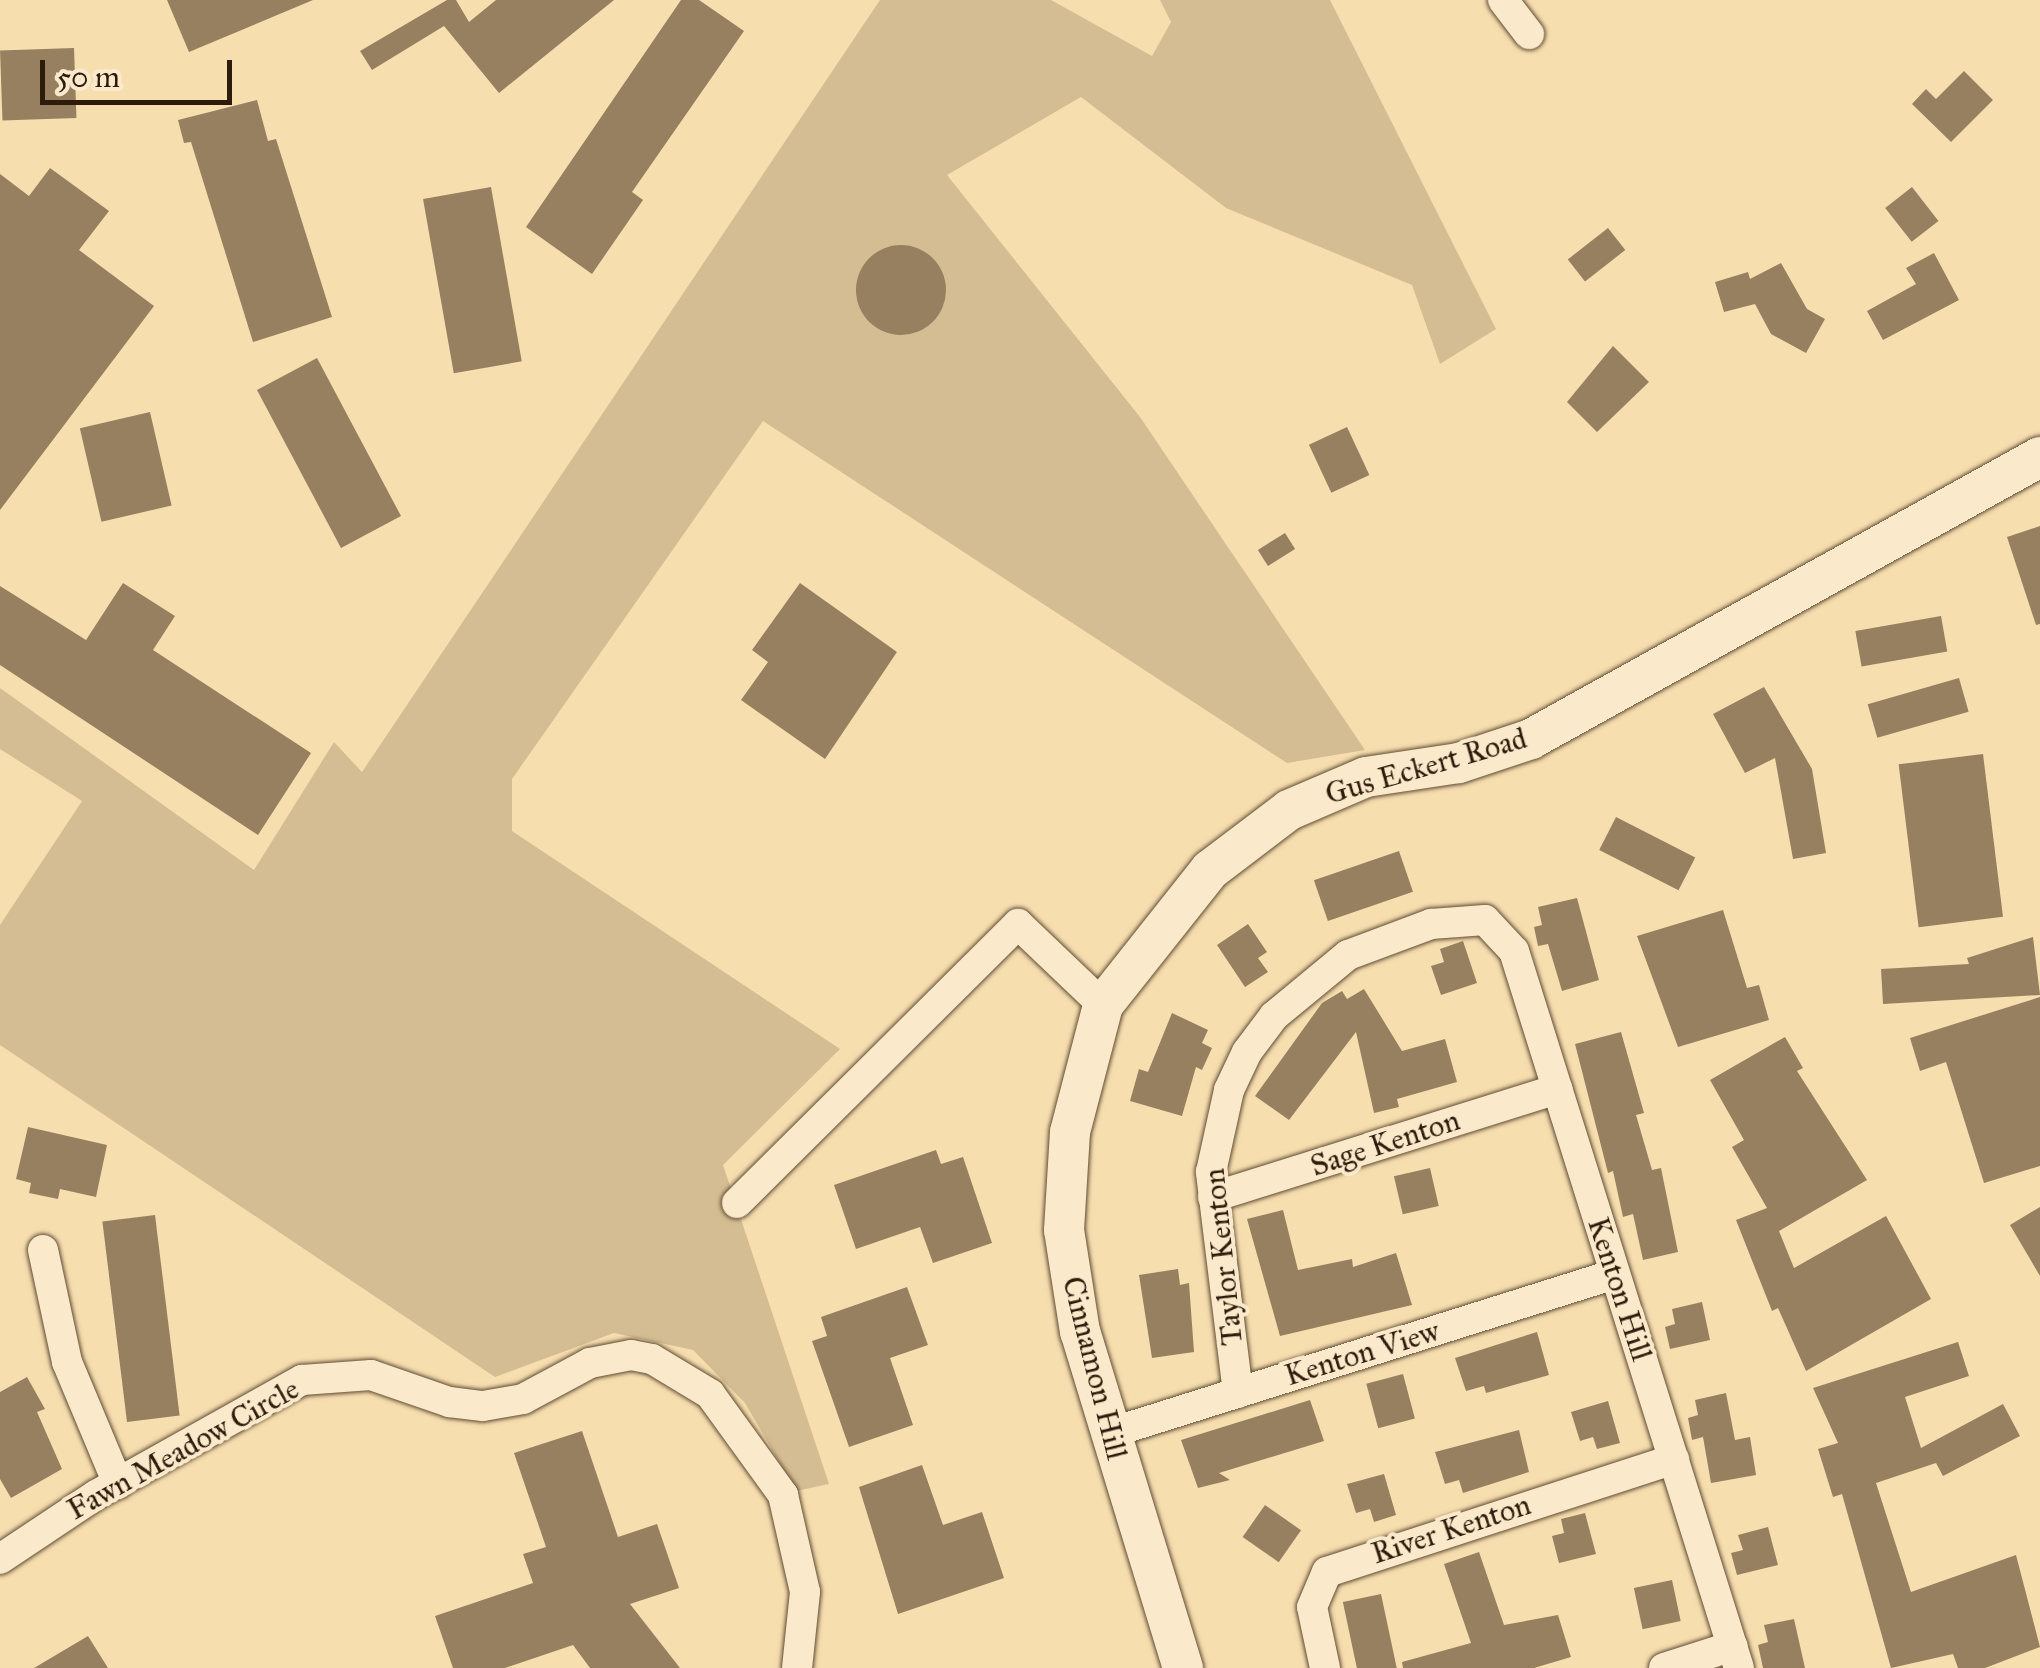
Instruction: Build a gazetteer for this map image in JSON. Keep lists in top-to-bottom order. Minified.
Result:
{"streets":{"street":["Gus Eckert Road","Sage Kenton","Taylor Kenton","Kenton Hill","Kenton View","Cinnamon Hill","Fawn Meadow Circle","River Kenton"]},"crossings":[["Gus Eckert Road","Cinnamon Hill"],["Sage Kenton","Taylor Kenton"],["Sage Kenton","Kenton Hill"],["Taylor Kenton","Kenton Hill"],["Taylor Kenton","Kenton View"],["Kenton Hill","Kenton View"],["Kenton Hill","River Kenton"],["Kenton View","Cinnamon Hill"]],"scale_bar":"50 m"}
